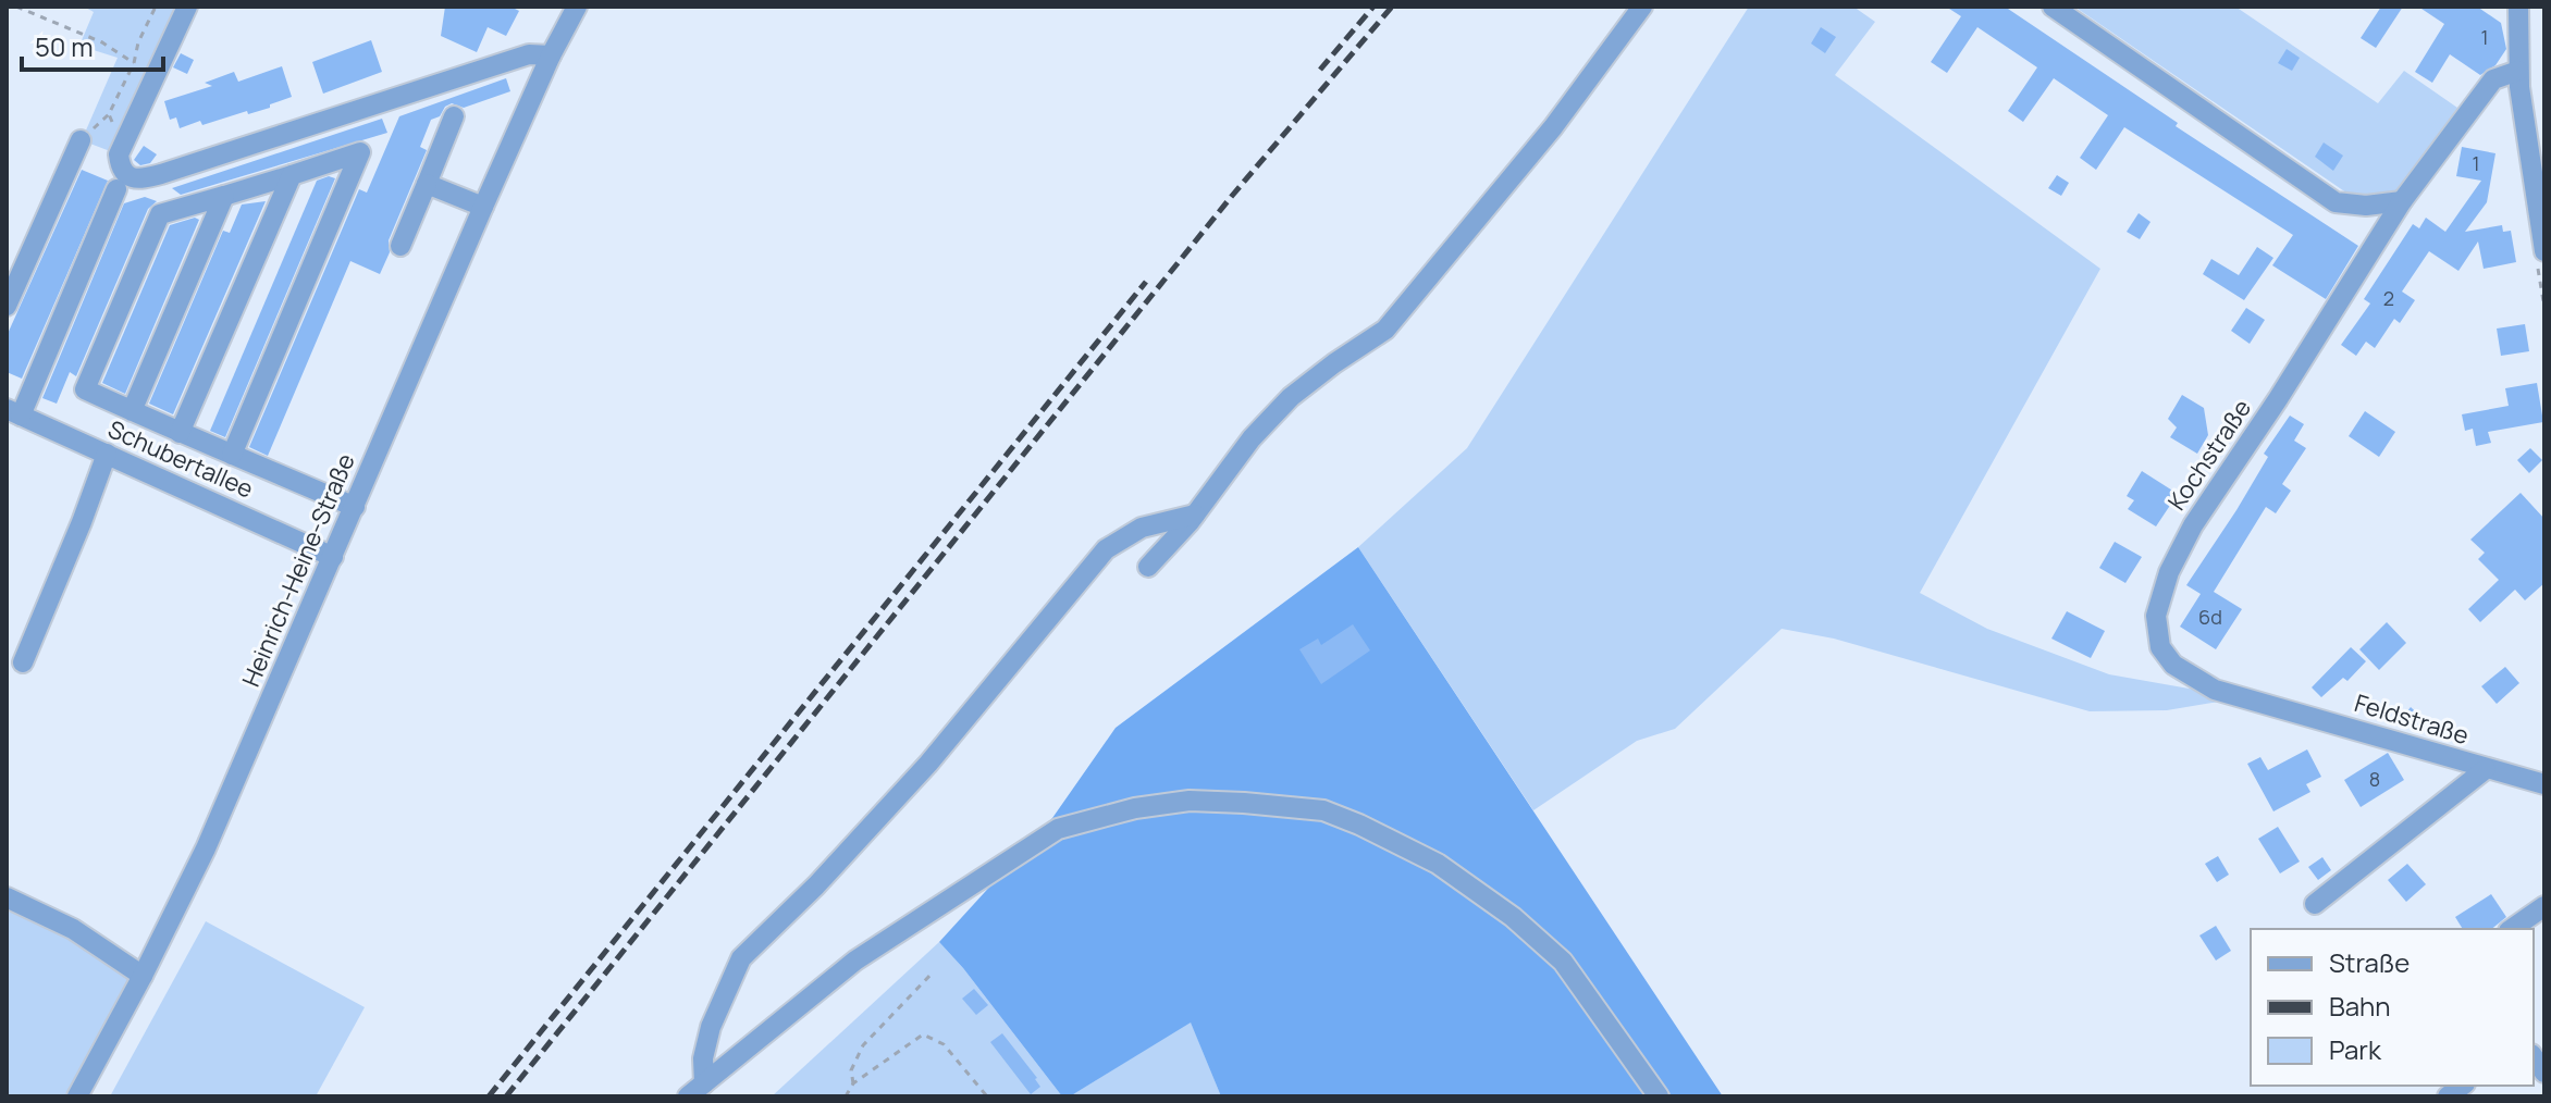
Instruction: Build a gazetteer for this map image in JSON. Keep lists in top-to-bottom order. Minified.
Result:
{"streets":{"street":["Kochstraße","Schubertallee","Heinrich-Heine-Straße","Feldstraße"]},"crossings":[["Kochstraße","Feldstraße"],["Schubertallee","Heinrich-Heine-Straße"]],"house_numbers":["1","1","2","6d","8"],"legend":["Straße","Bahn","Park"],"scale_bar":"50 m"}
